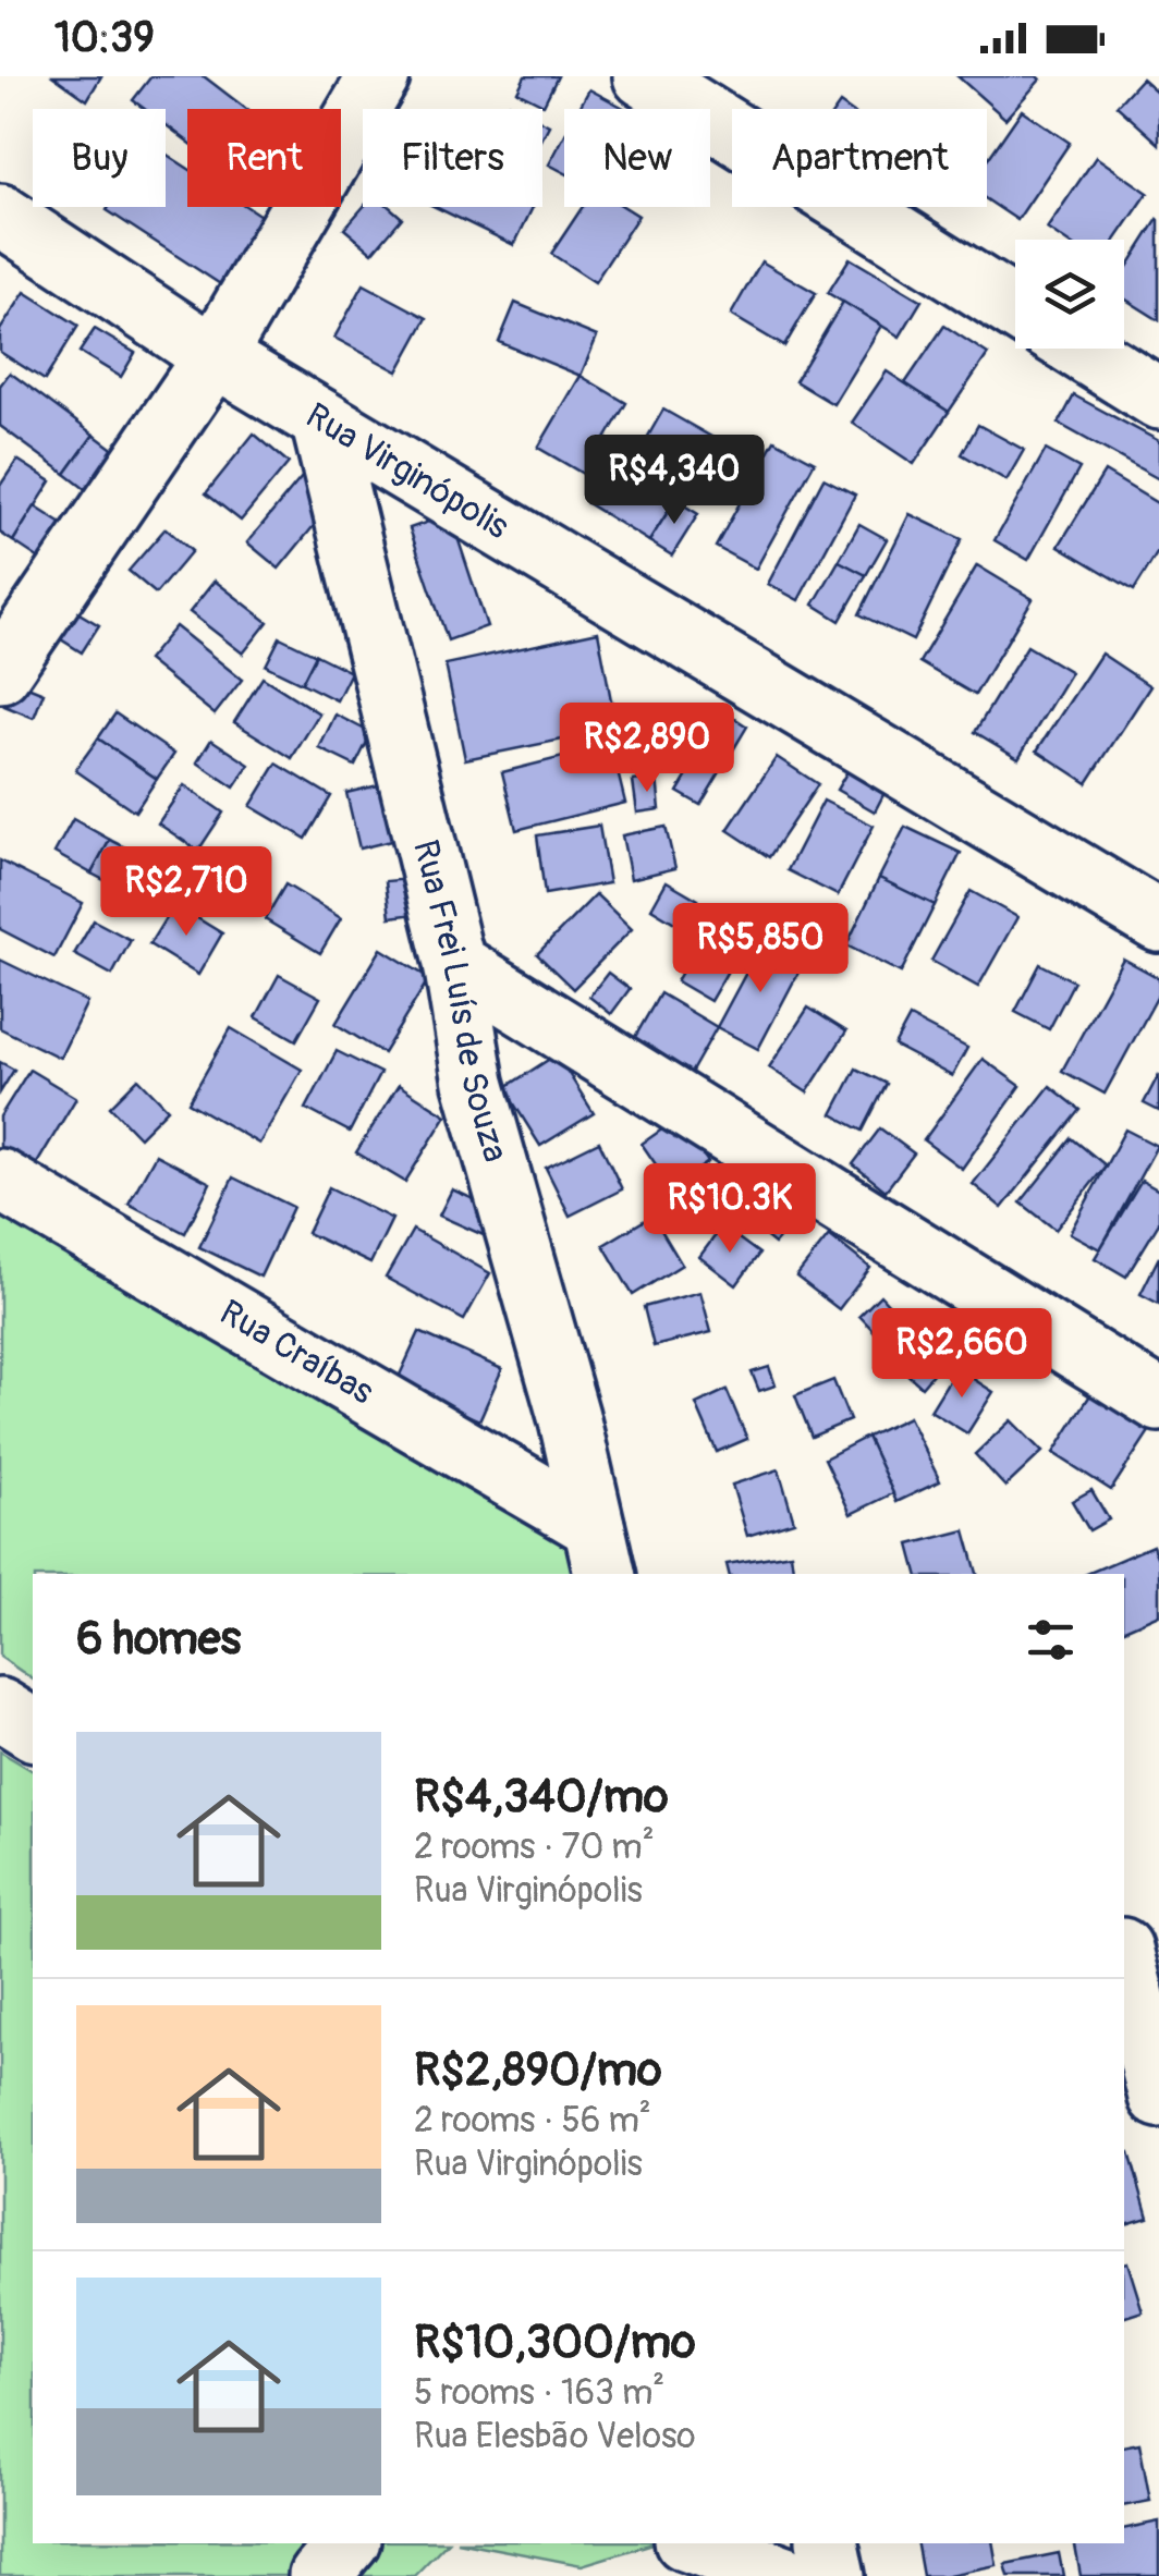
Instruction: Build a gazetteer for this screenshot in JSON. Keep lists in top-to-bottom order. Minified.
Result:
{"streets":{"street":["Rua Virginópolis","Rua Frei Luís de Souza","Rua Craíbas"]},"crossings":[["Rua Virginópolis","Rua Frei Luís de Souza"],["Rua Frei Luís de Souza","Rua Craíbas"]],"page":{"status":"10:39","chip":["Buy","Rent","Filters","New","Apartment"],"price":["R$4,340","R$2,890","R$2,710","R$5,850","R$10.3K","R$2,660"],"heading":"6 homes","list":[{"name":"R$4,340/mo","note":"2 rooms · 70 m² · Rua Virginópolis"},{"name":"R$2,890/mo","note":"2 rooms · 56 m² · Rua Virginópolis"},{"name":"R$10,300/mo","note":"5 rooms · 163 m² · Rua Elesbão Veloso"}]}}
